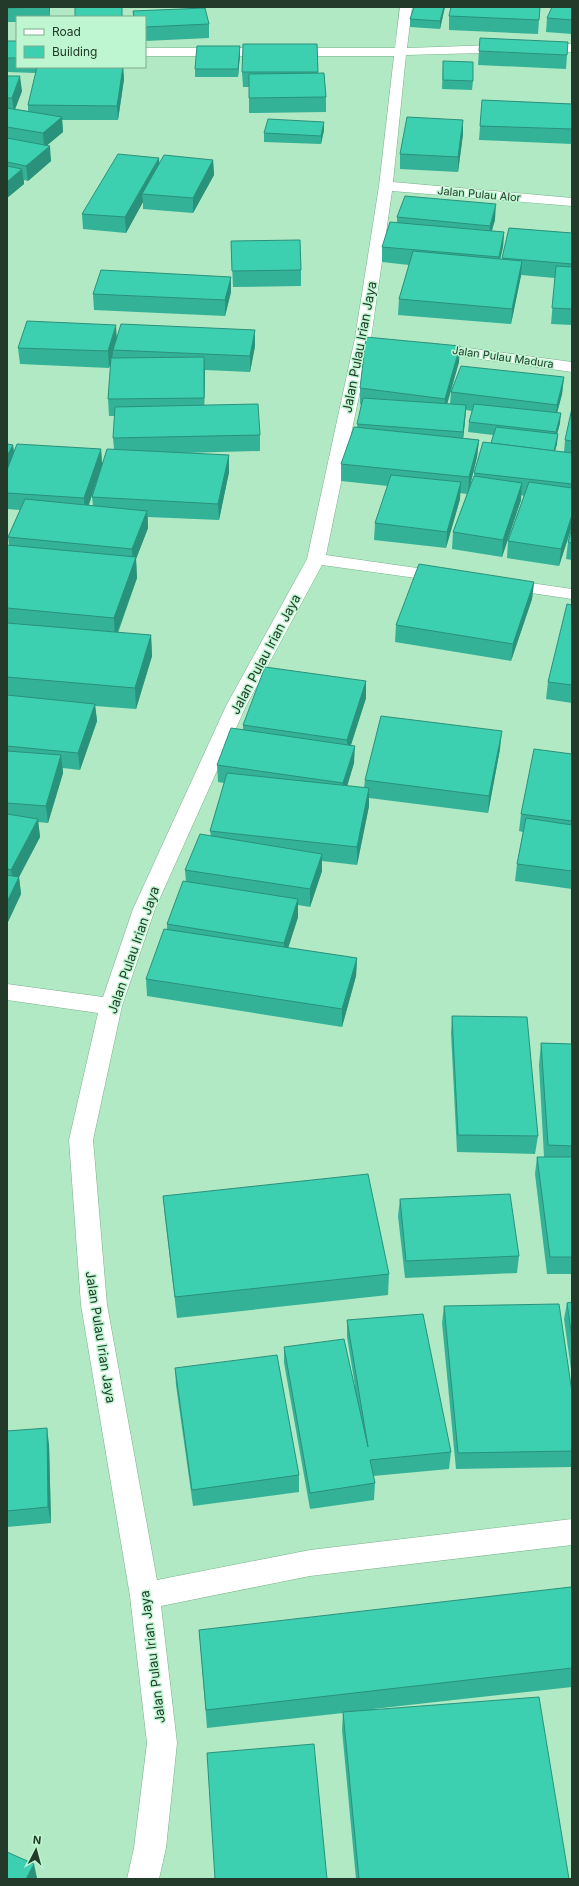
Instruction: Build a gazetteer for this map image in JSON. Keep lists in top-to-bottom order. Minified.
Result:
{"streets":{"street":["Jalan Pulau Alor","Jalan Pulau Irian Jaya","Jalan Pulau Madura"]},"crossings":[["Jalan Pulau Alor","Jalan Pulau Irian Jaya"]],"legend":["Road","Building"],"north":"top"}
